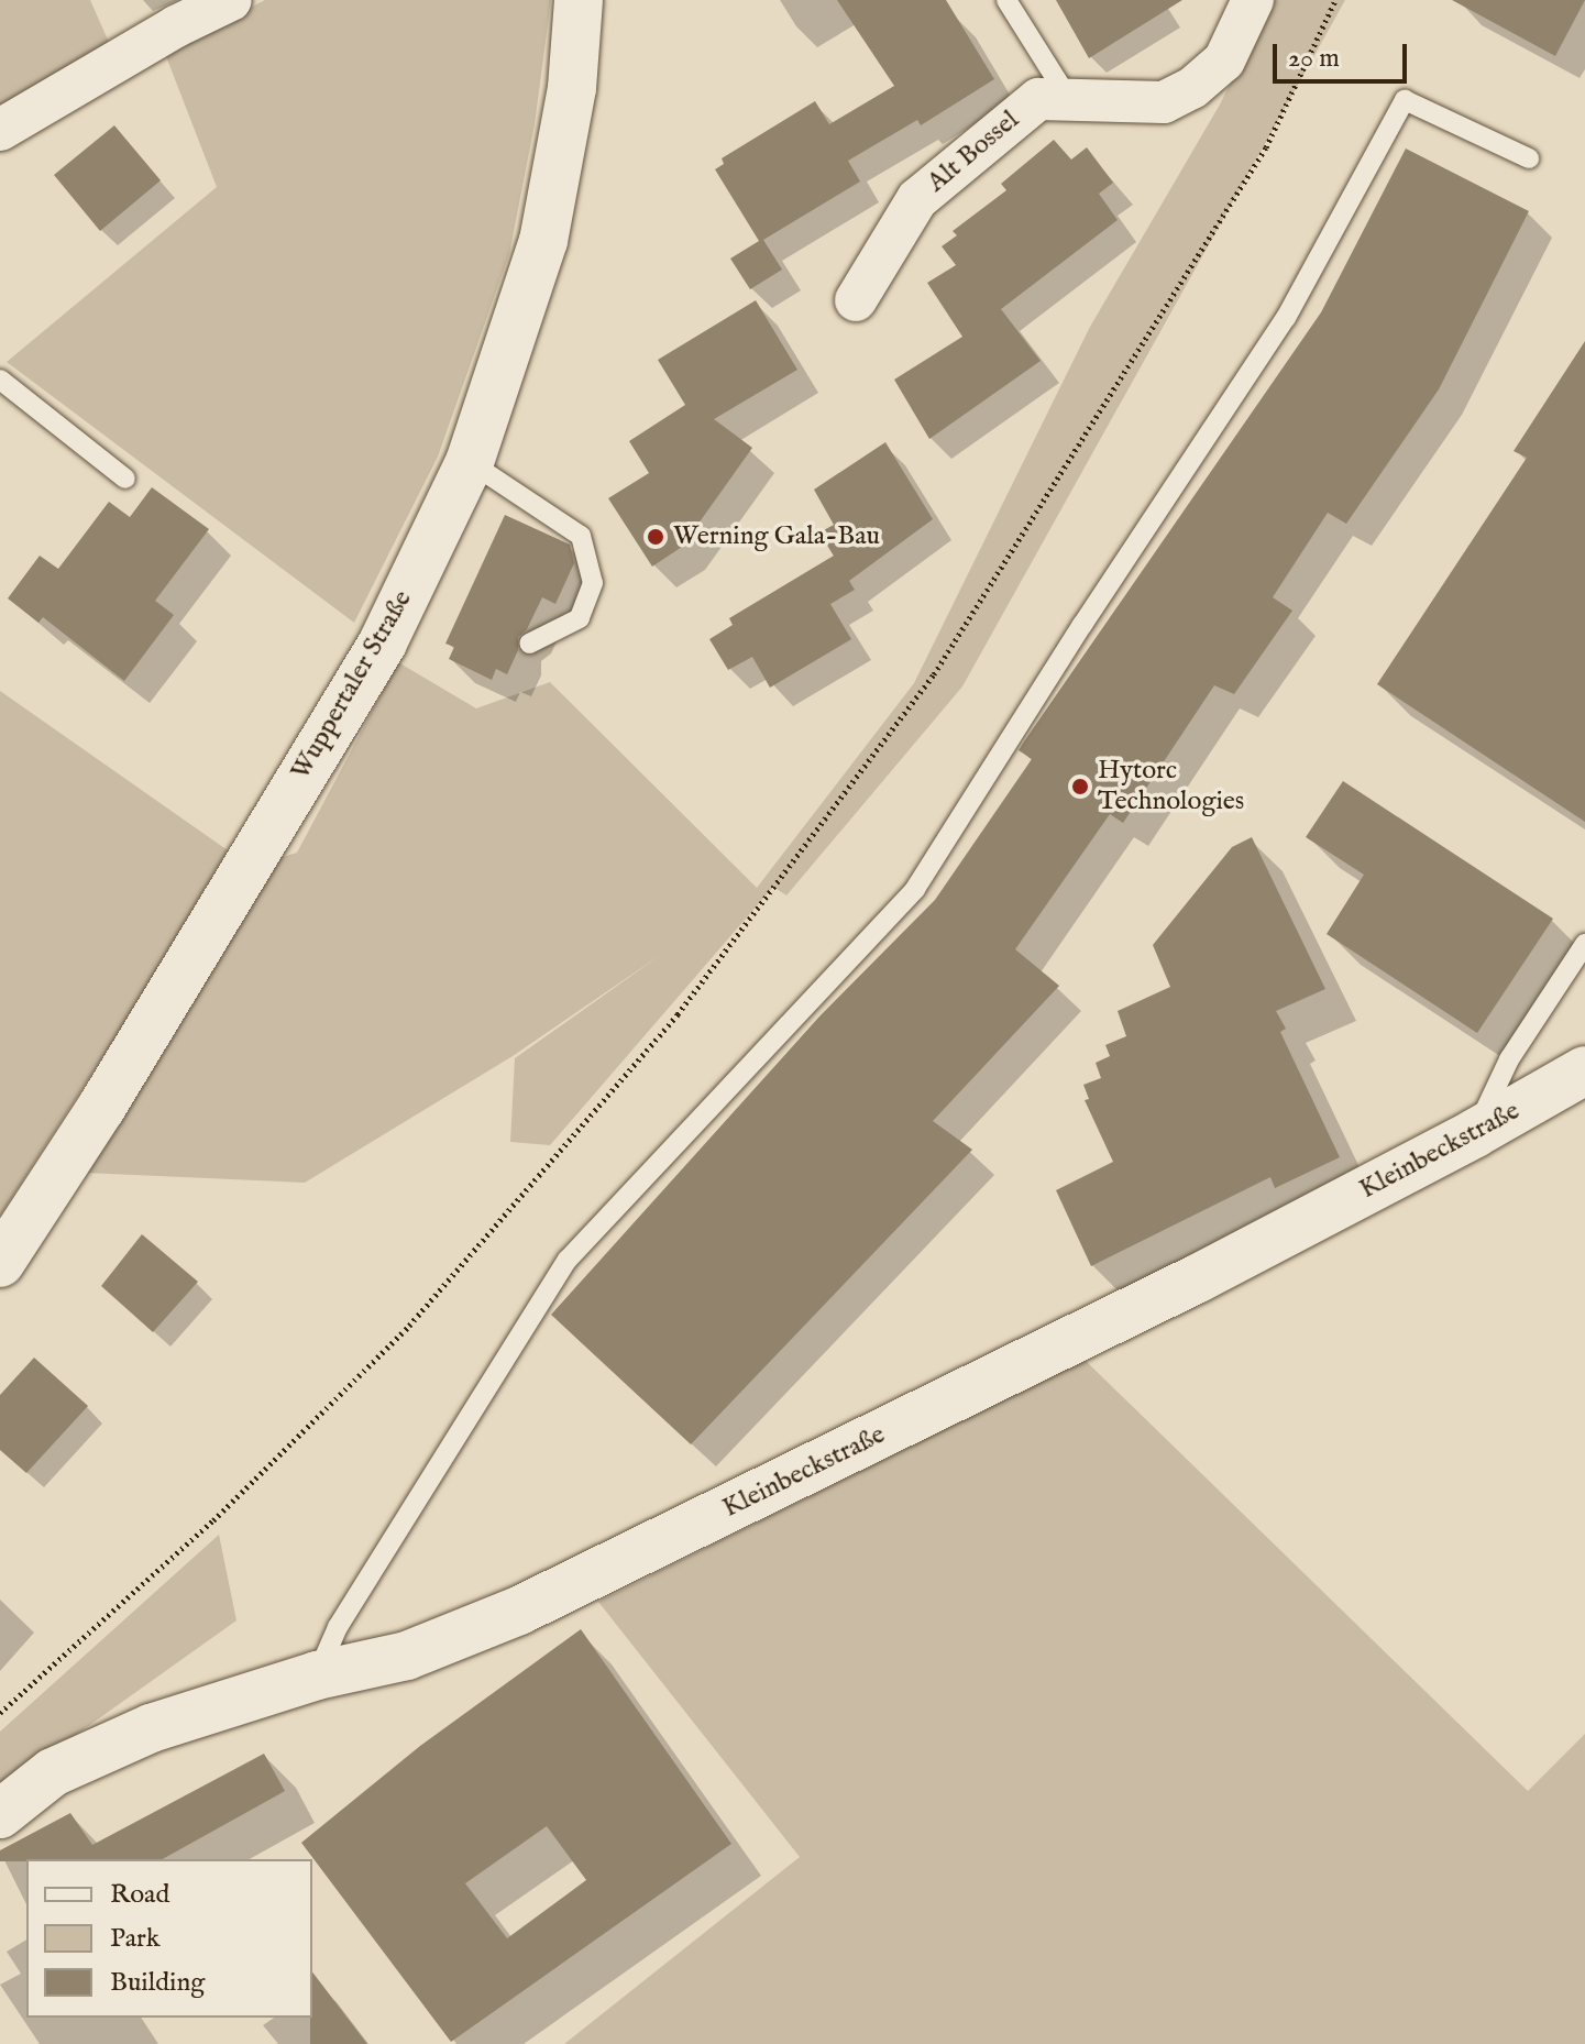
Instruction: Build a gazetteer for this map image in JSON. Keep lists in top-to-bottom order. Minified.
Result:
{"streets":{"street":["Alt Bossel","Wuppertaler Straße","Kleinbeckstraße"]},"places":["Werning Gala-Bau","Hytorc Technologies"],"legend":["Road","Park","Building"],"scale_bar":"20 m"}
